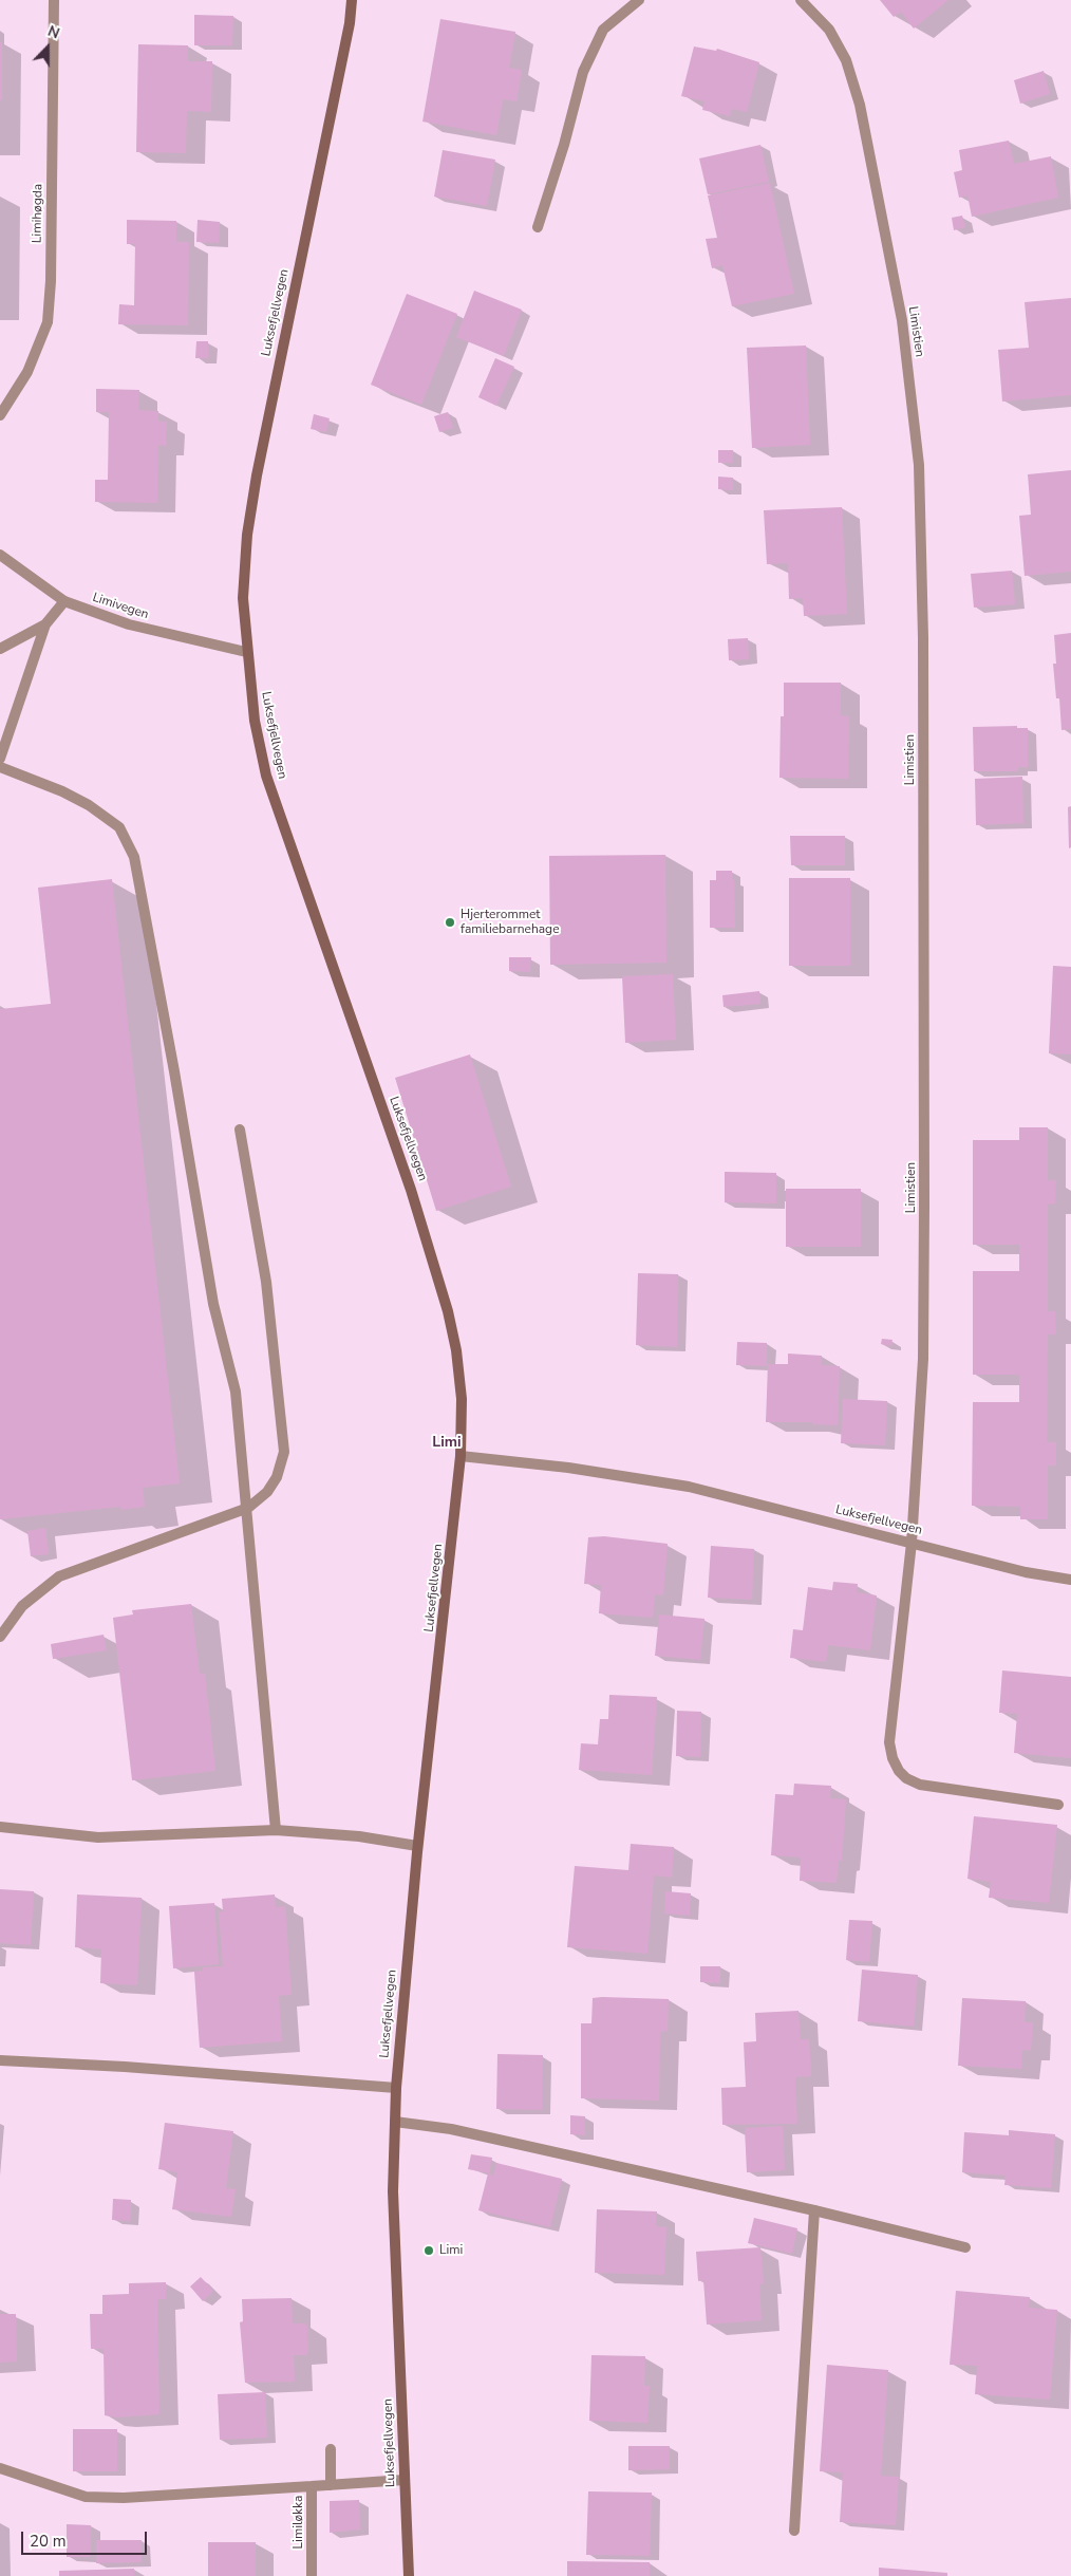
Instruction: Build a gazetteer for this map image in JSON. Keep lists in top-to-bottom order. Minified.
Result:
{"streets":{"main road":["Luksefjellvegen"],"street":["Limihøgda","Limistien","Limivegen","Limiløkka"]},"crossings":[["Luksefjellvegen","Limistien"],["Luksefjellvegen","Limivegen"],["Luksefjellvegen","Limiløkka"]],"districts":["Limi"],"places":["Hjerterommet familiebarnehage","Limi"],"scale_bar":"20 m","north":"top"}
